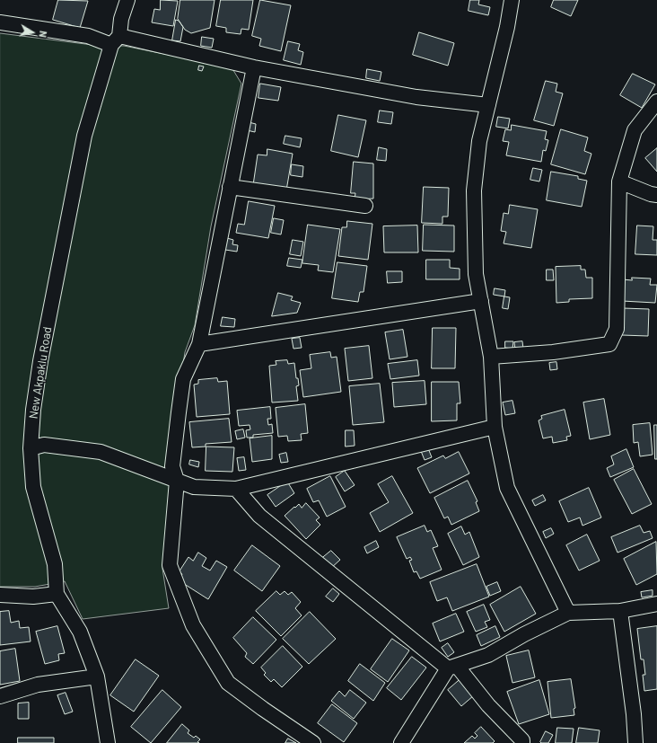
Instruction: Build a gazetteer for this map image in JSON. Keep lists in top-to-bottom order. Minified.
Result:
{"streets":{"street":["New Akpaklu Road"]},"north":"right"}
